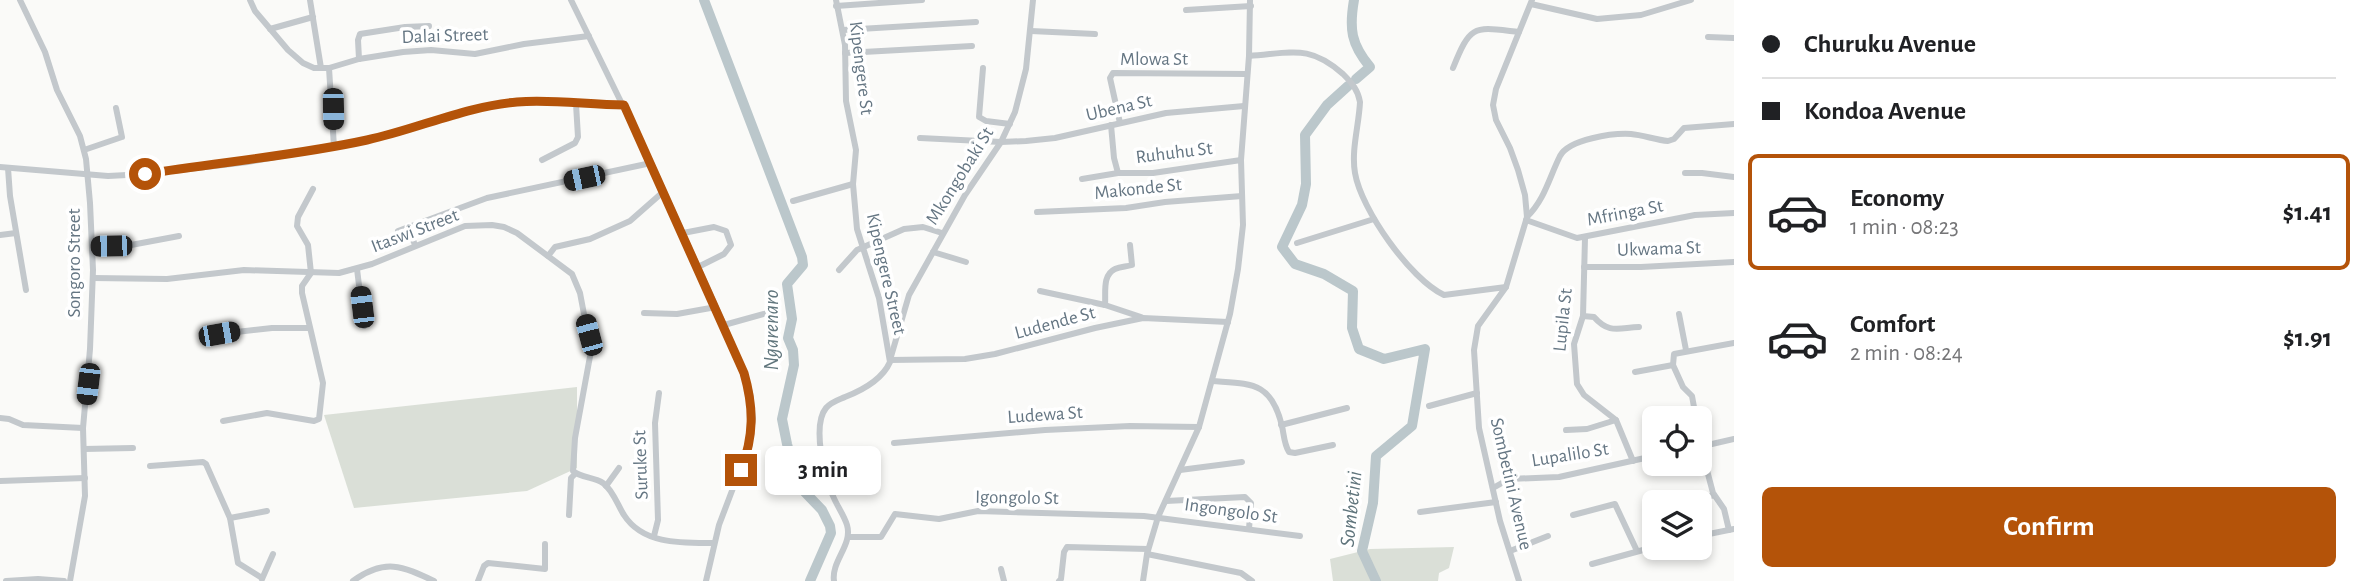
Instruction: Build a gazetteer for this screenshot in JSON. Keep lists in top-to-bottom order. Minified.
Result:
{"streets":{"street":["Dalai Street","Mlowa St","Kipengere St","Ubena St","Ruhuhu St","Mkongobaki St","Makonde St","Mfringa St","Itaswi Street","Ukwama St","Songoro Street","Kipengere Street","Lupila St","Ludende St","Ludewa St","Lupalilo St","Suruke St","Sombetini Avenue","Igongolo St","Ingongolo St"]},"crossings":[["Mlowa St","Ubena St"],["Kipengere St","Kipengere Street"],["Ubena St","Ruhuhu St"],["Ubena St","Mkongobaki St"],["Mkongobaki St","Kipengere Street"],["Mkongobaki St","Ludende St"],["Mfringa St","Lupila St"],["Mfringa St","Sombetini Avenue"],["Itaswi Street","Songoro Street"],["Ukwama St","Lupila St"],["Kipengere Street","Ludende St"],["Kipengere Street","Igongolo St"],["Lupalilo St","Sombetini Avenue"],["Igongolo St","Ingongolo St"]],"water":["Ngarenaro","Sombetini"],"page":{"banner":["Churuku Avenue","Kondoa Avenue"],"list":[{"name":"Economy","note":"1 min · 08:23","value":"$1.41"},{"name":"Comfort","note":"2 min · 08:24","value":"$1.91"}],"bubble":"3 min","buttons":"Confirm"}}
